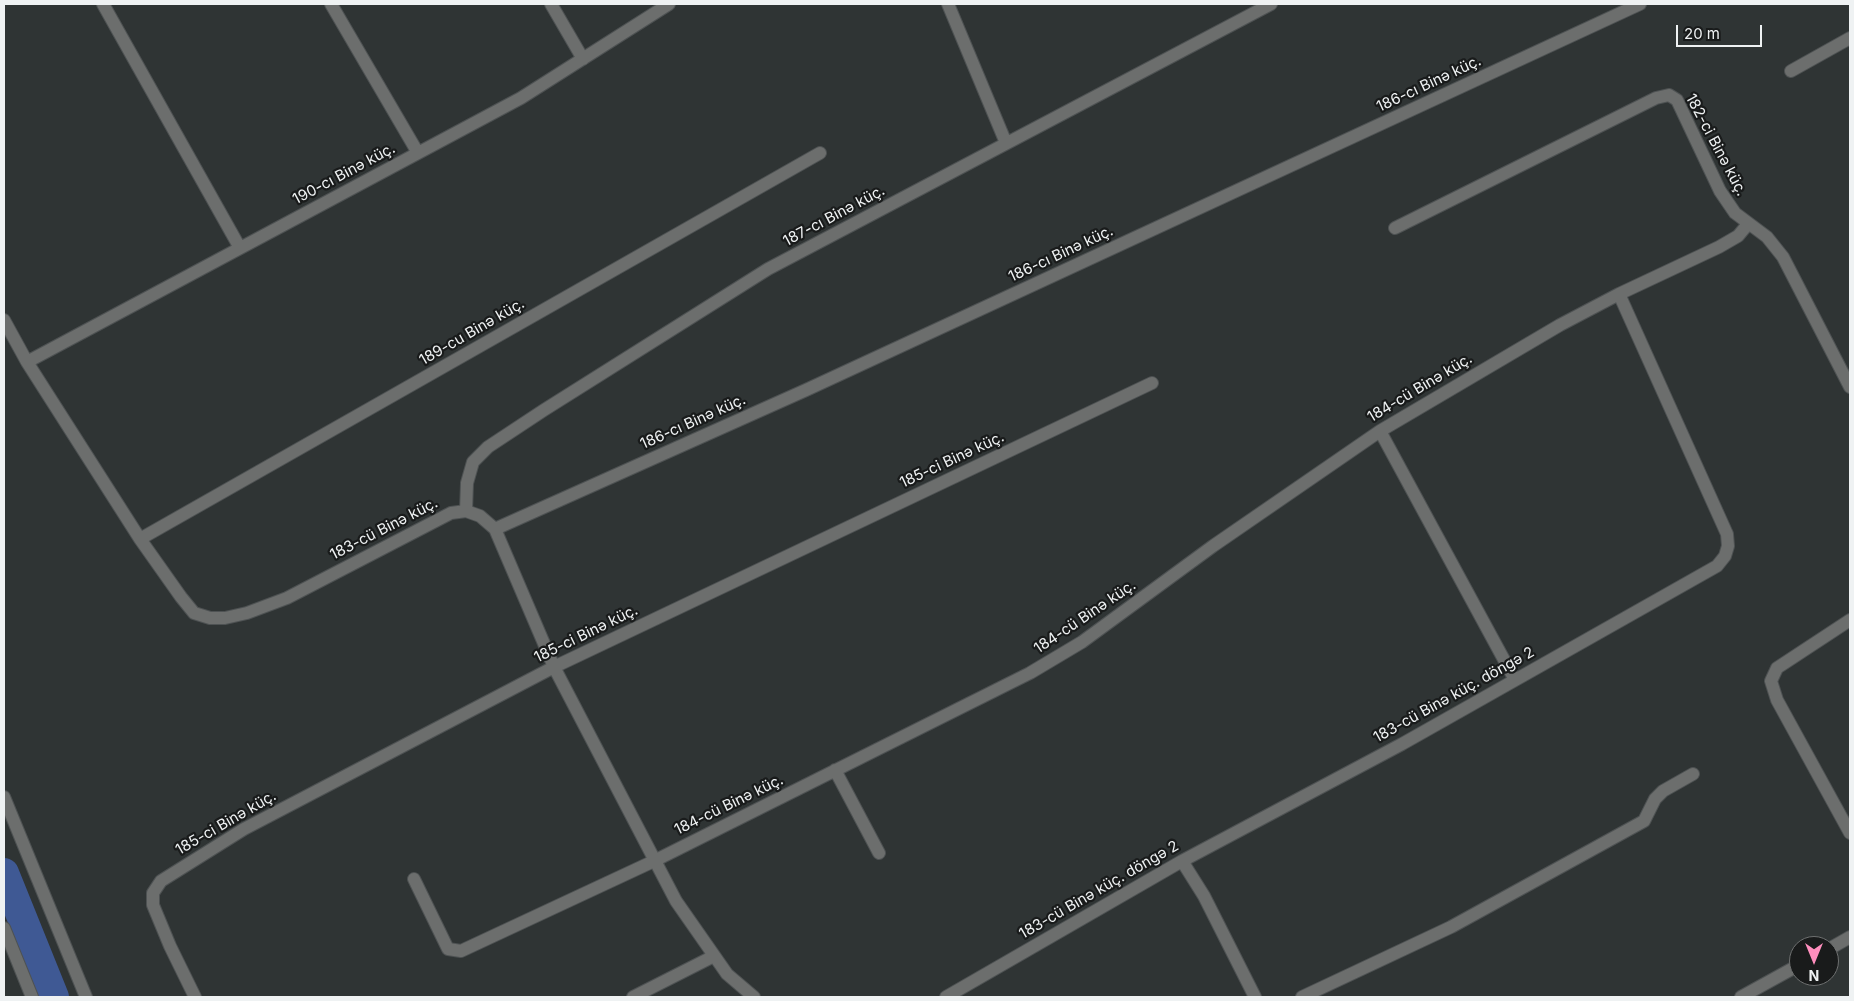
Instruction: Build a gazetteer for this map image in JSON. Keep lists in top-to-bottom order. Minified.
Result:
{"streets":{"street":["186-cı Binə küç.","182-ci Binə küç.","190-cı Binə küç.","187-cı Binə küç.","189-cu Binə küç.","184-cü Binə küç.","185-ci Binə küç.","183-cü Binə küç.","183-cü Binə küç. döngə 2"]},"crossings":[["182-ci Binə küç.","184-cü Binə küç."],["190-cı Binə küç.","183-cü Binə küç."],["187-cı Binə küç.","183-cü Binə küç."],["189-cu Binə küç.","183-cü Binə küç."],["184-cü Binə küç.","183-cü Binə küç. döngə 2"]],"scale_bar":"20 m","north":"bottom"}
